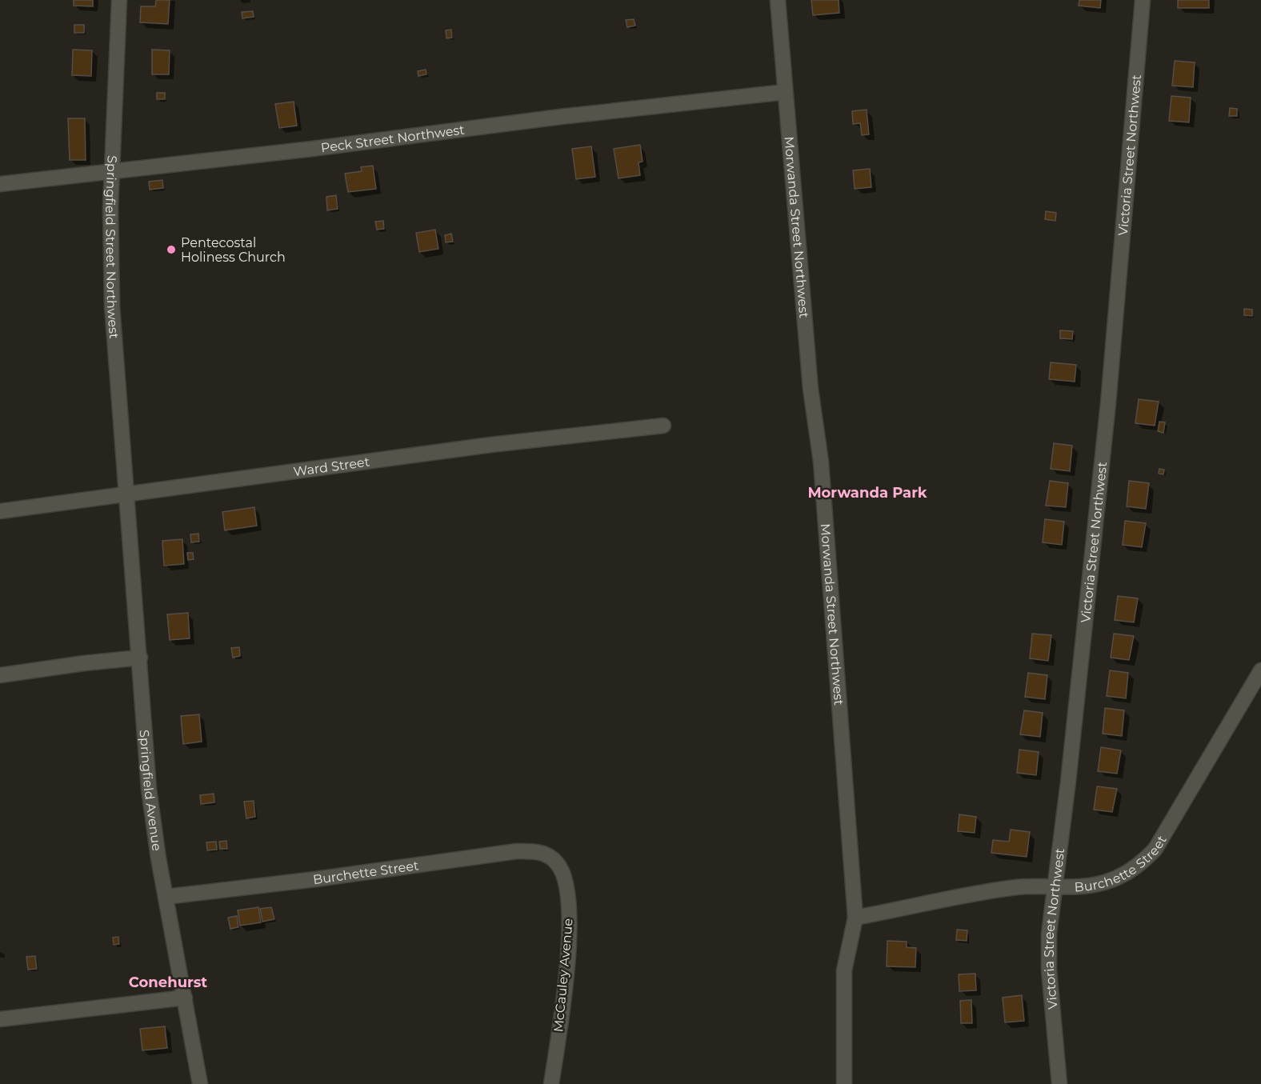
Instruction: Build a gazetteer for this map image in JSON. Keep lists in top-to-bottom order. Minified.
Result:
{"streets":{"street":["Peck Street Northwest","Victoria Street Northwest","Morwanda Street Northwest","Springfield Street Northwest","Ward Street","Springfield Avenue","Burchette Street","McCauley Avenue"]},"crossings":[["Peck Street Northwest","Morwanda Street Northwest"],["Peck Street Northwest","Springfield Street Northwest"],["Victoria Street Northwest","Burchette Street"],["Morwanda Street Northwest","Burchette Street"],["Springfield Street Northwest","Ward Street"],["Springfield Street Northwest","Springfield Avenue"],["Ward Street","Springfield Avenue"],["Springfield Avenue","Burchette Street"],["Burchette Street","McCauley Avenue"]],"districts":["Morwanda Park","Conehurst"],"places":["Pentecostal Holiness Church"]}
